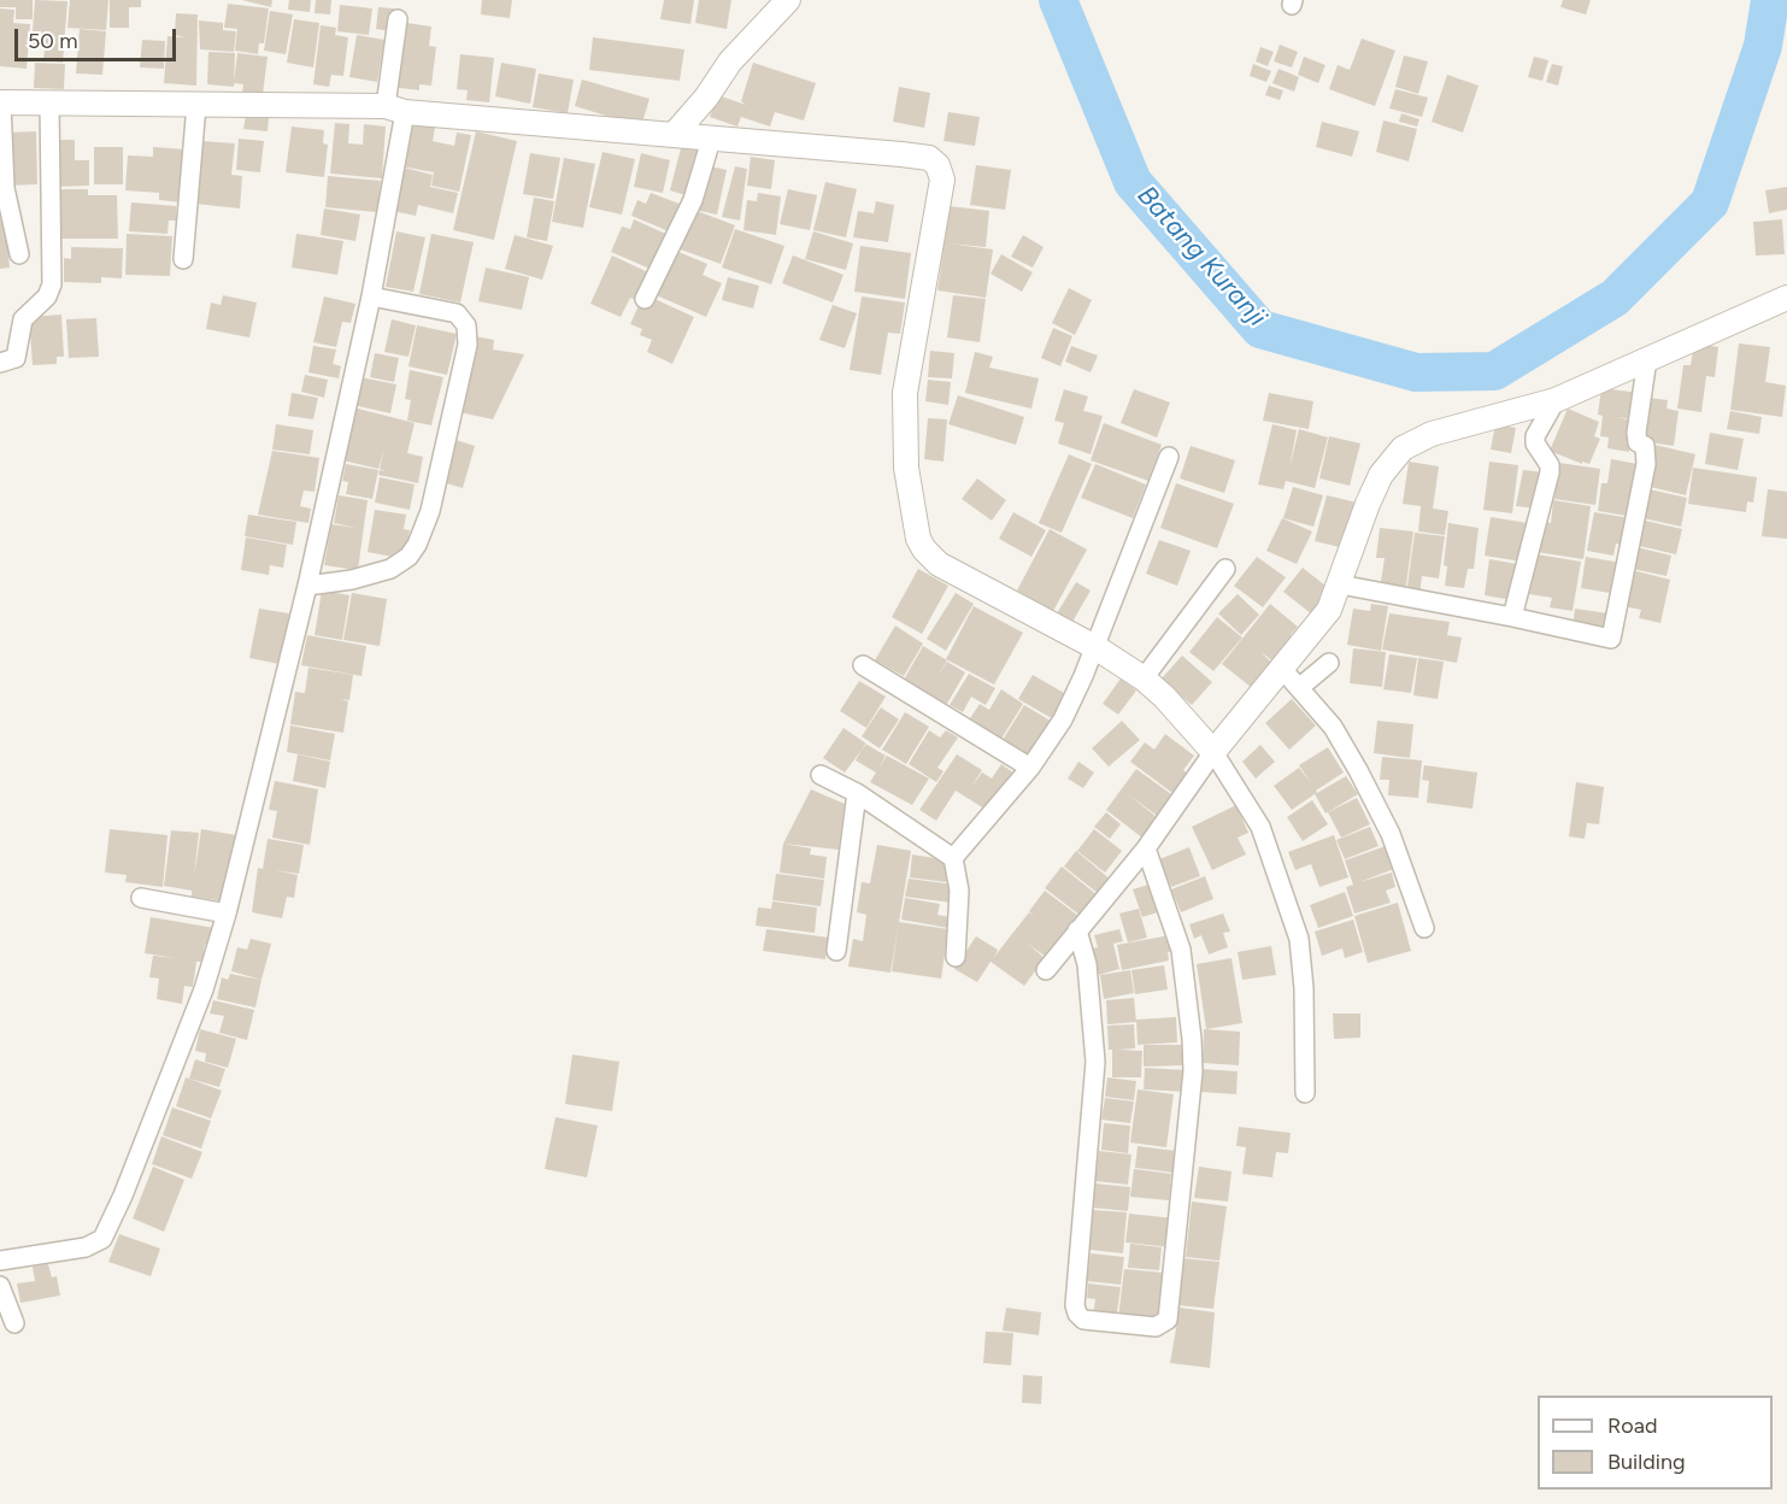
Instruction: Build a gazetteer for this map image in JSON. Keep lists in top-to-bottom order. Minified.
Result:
{"water":["Batang Kuranji"],"legend":["Road","Building"],"scale_bar":"50 m"}
